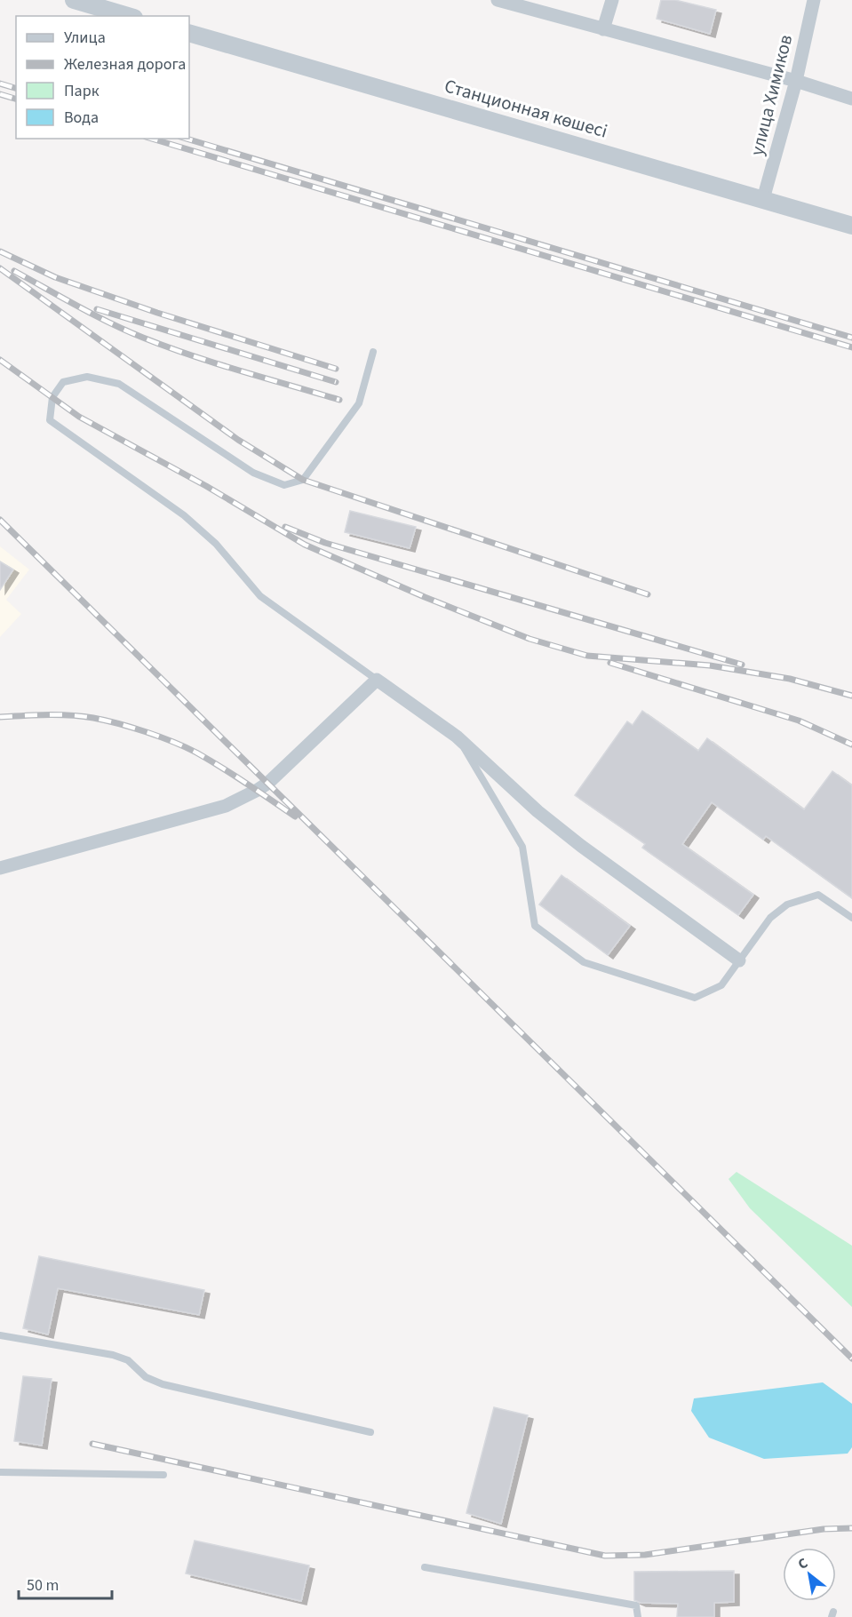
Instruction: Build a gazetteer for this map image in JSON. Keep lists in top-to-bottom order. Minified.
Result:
{"streets":{"street":["улица Химиков","Станционная көшесі"]},"crossings":[["улица Химиков","Станционная көшесі"]],"legend":["Улица","Железная дорога","Парк","Вода"],"scale_bar":"50 m","north":"top left"}
